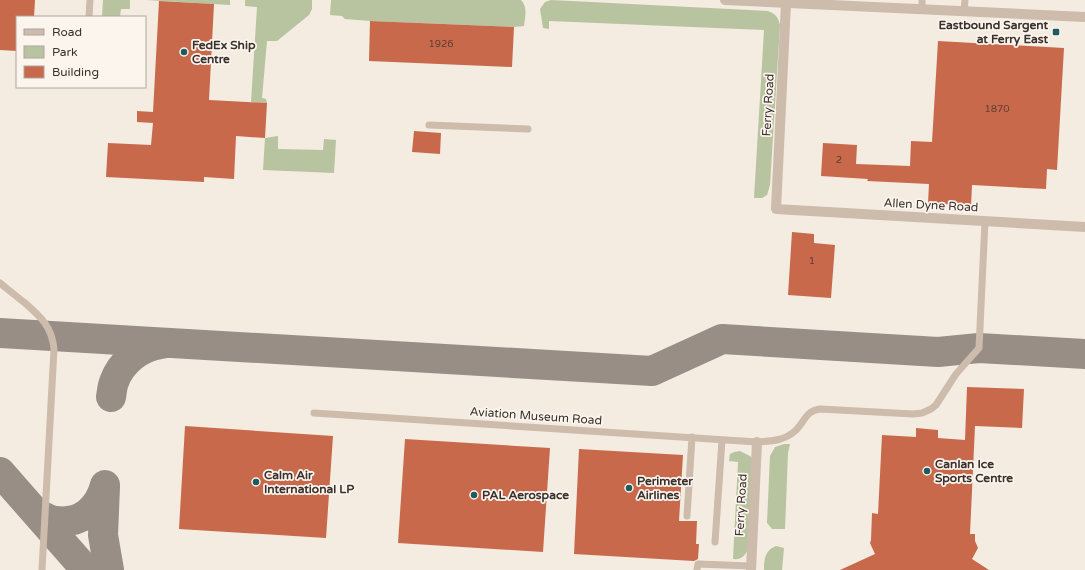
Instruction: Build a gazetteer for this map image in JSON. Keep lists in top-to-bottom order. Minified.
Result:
{"streets":{"street":["Ferry Road","Allen Dyne Road"],"lane":["Aviation Museum Road"]},"crossings":[["Ferry Road","Allen Dyne Road"],["Ferry Road","Aviation Museum Road"],["Allen Dyne Road","Aviation Museum Road"]],"places":{"transit":["Eastbound Sargent at Ferry East"],"other":["FedEx Ship Centre","Canlan Ice Sports Centre","Calm Air International LP","Perimeter Airlines","PAL Aerospace"]},"house_numbers":["1926","1870","2","1"],"legend":["Road","Park","Building"]}
